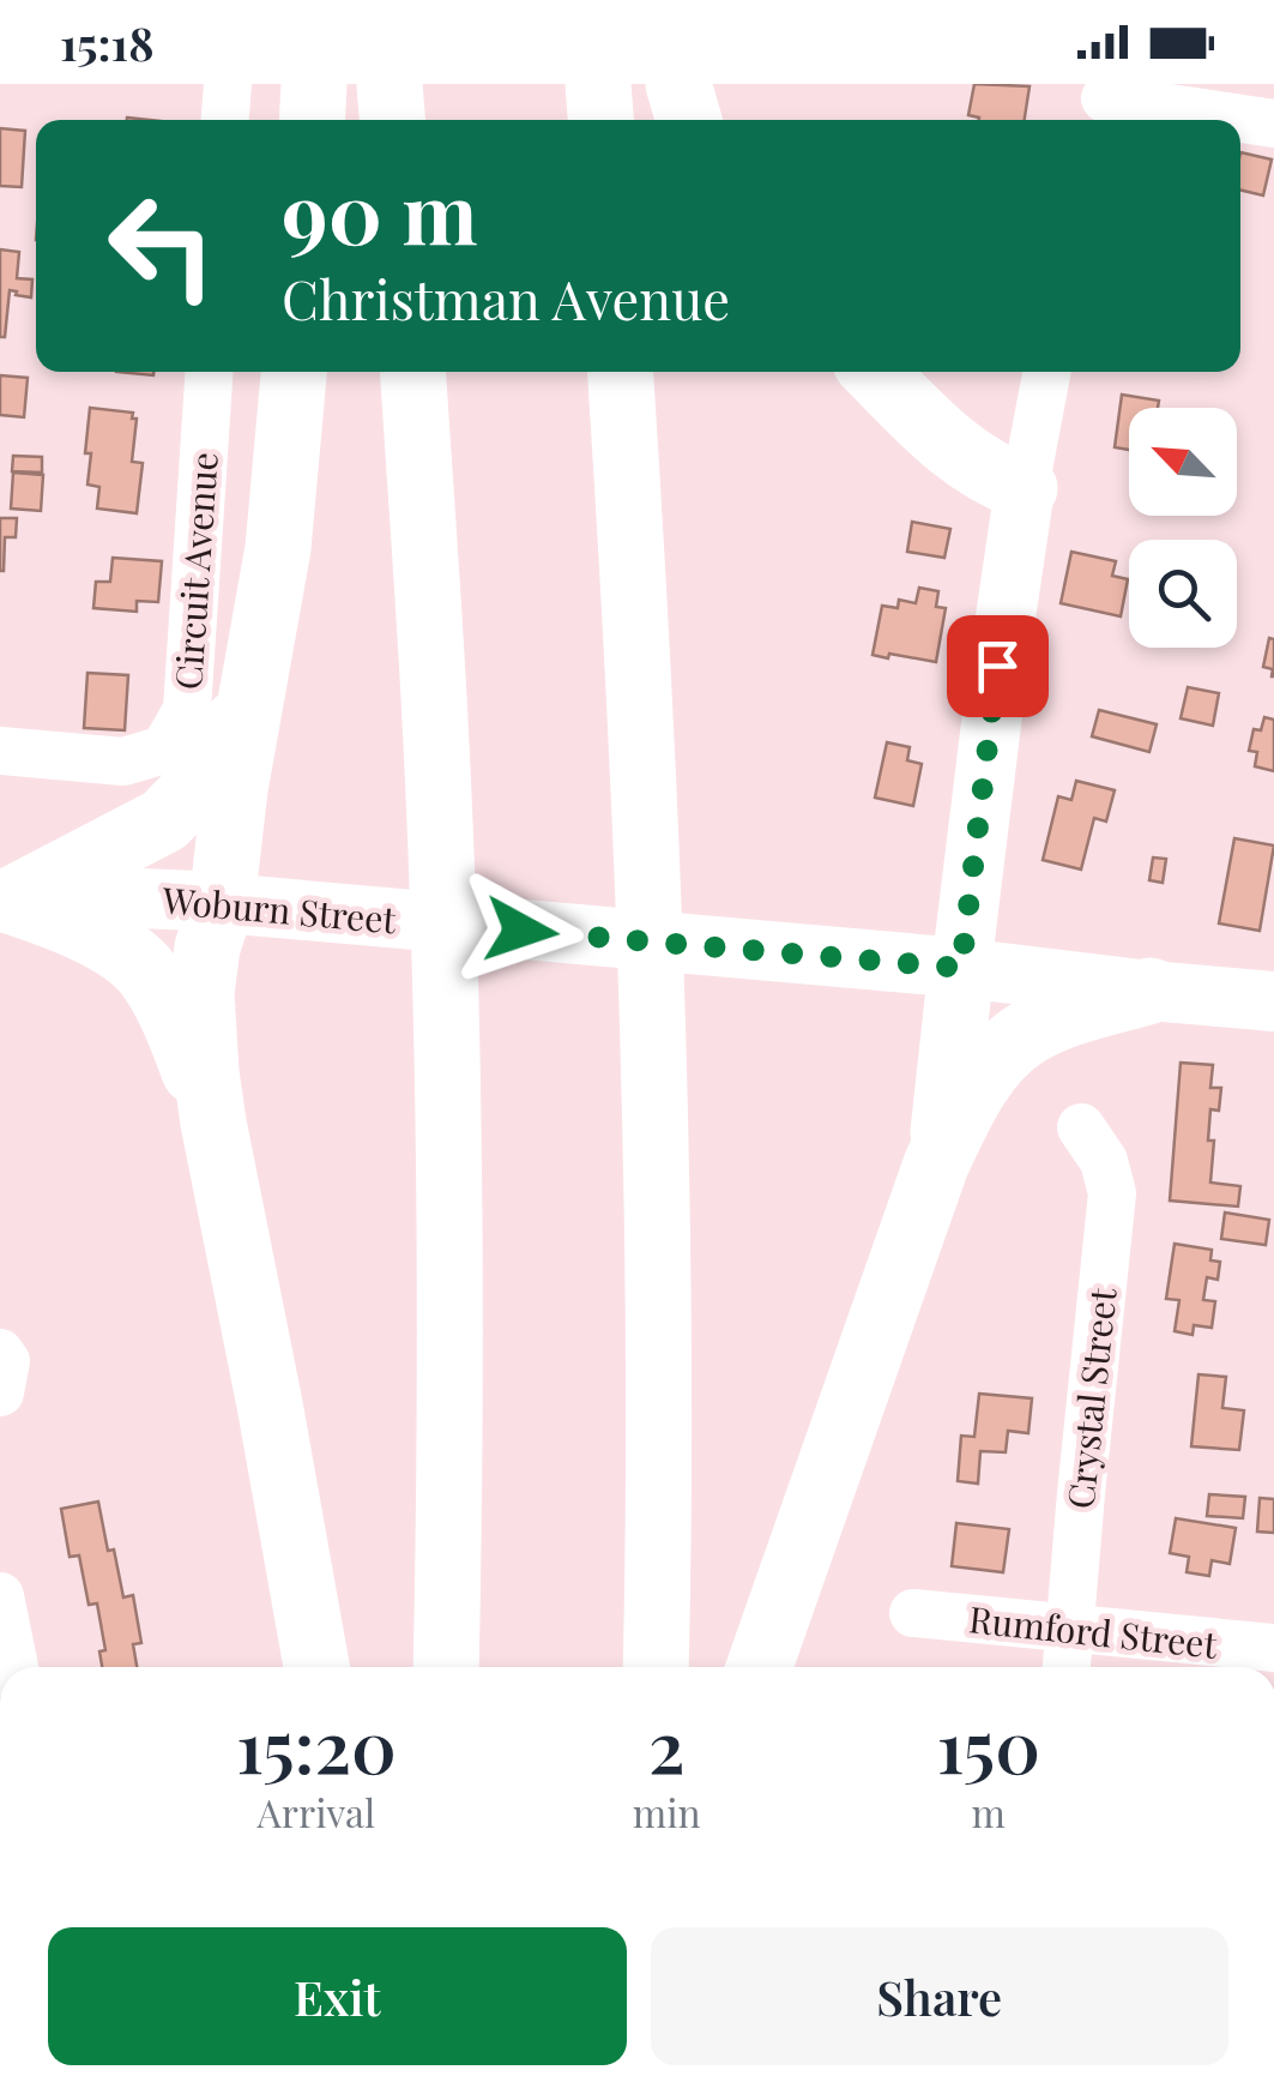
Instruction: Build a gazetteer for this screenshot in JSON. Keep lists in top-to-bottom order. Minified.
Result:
{"streets":{"main road":["Woburn Street"],"street":["Circuit Avenue","Crystal Street","Rumford Street"]},"crossings":[["Crystal Street","Rumford Street"]],"north":"top left","page":{"status":"15:18","turn":["90 m","Christman Avenue"],"eta":["15:20","Arrival","2","min","150","m"],"buttons":["Exit","Share"]}}
